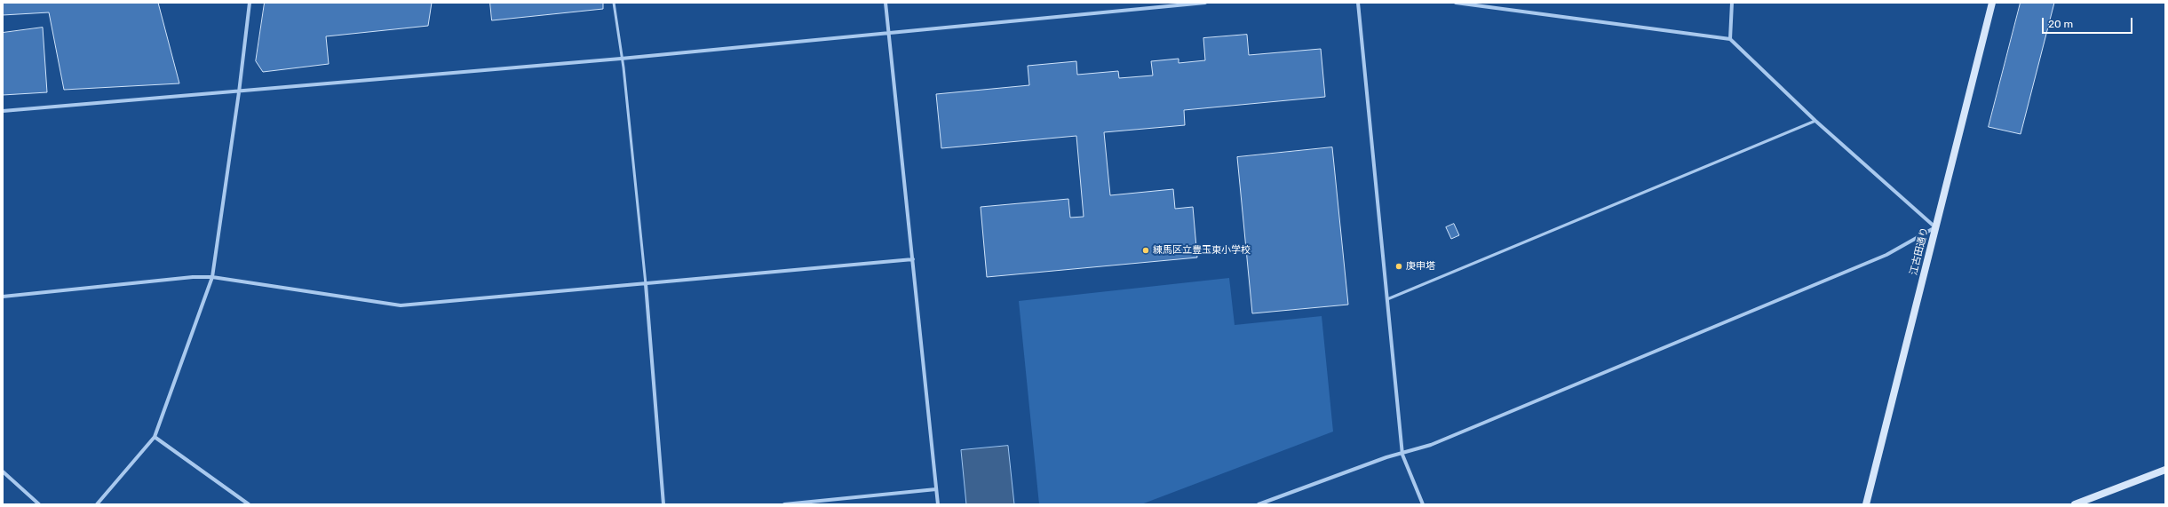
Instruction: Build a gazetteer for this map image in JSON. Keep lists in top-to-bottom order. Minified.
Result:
{"streets":{"street":["江古田通り"]},"places":["練馬区立豊玉東小学校","庚申塔"],"scale_bar":"20 m"}
